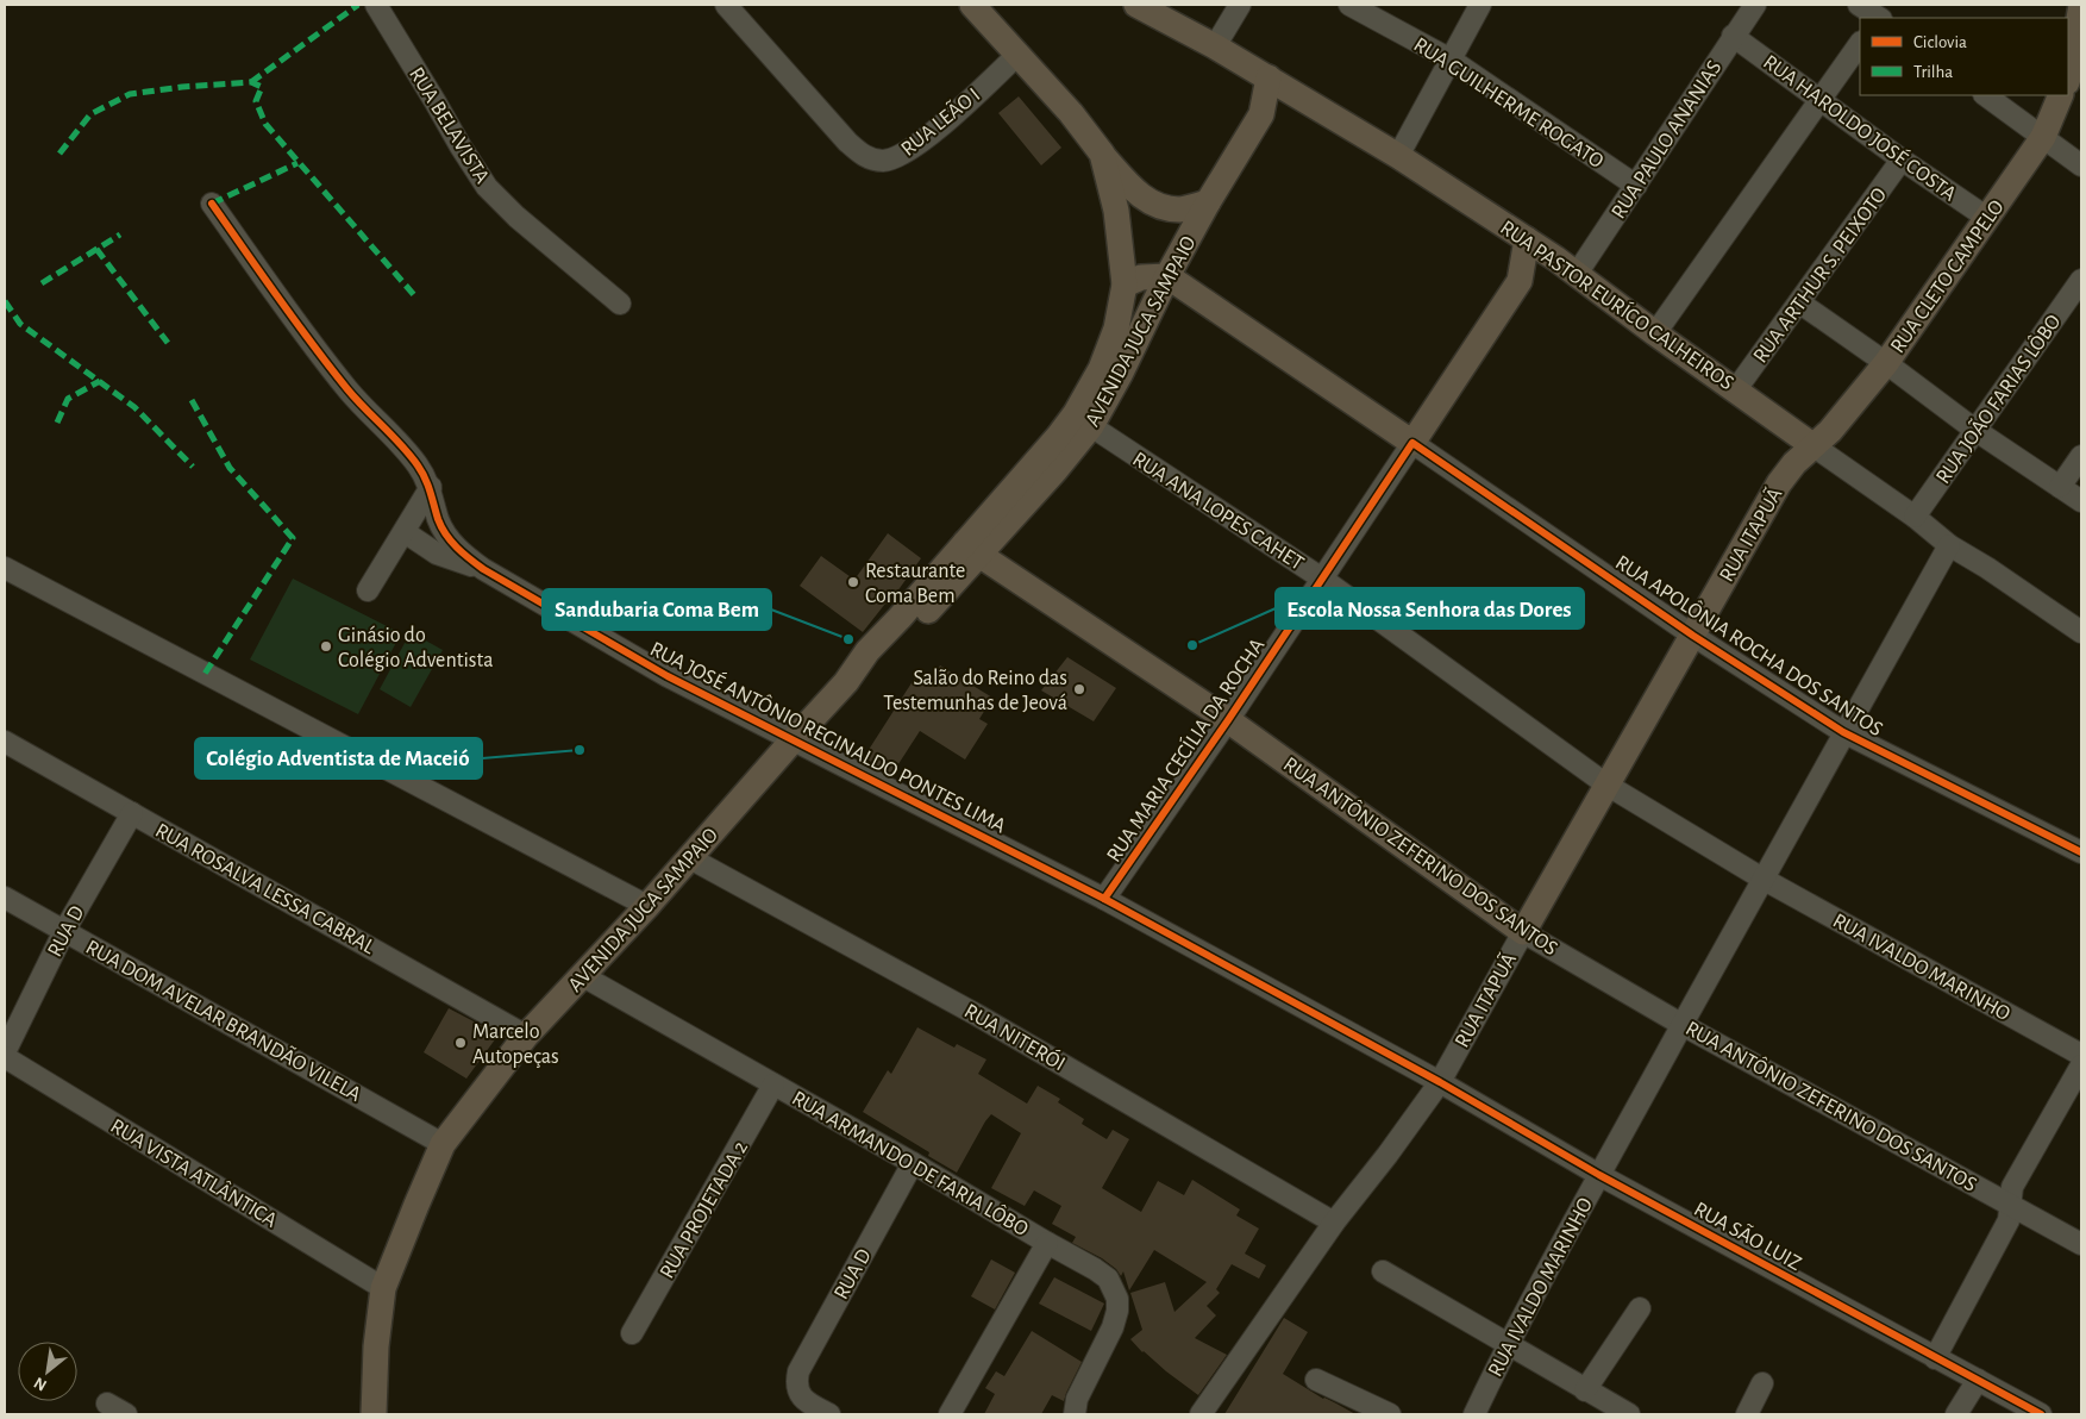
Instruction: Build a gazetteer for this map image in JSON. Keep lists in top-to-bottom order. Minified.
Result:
{"streets":{"main road":["RUA CLETO CAMPELO","RUA PASTOR EURÍCO CALHEIROS","AVENIDA JUCA SAMPAIO","RUA ITAPUÃ","RUA APOLÔNIA ROCHA DOS SANTOS","RUA MARIA CECÍLIA DA ROCHA","RUA ANTÔNIO ZEFERINO DOS SANTOS"],"street":["RUA GUILHERME ROGATO","RUA LEÃO I","RUA BELAVISTA","RUA HAROLDO JOSÉ COSTA","RUA PAULO ANANIAS","RUA ARTHUR S. PEIXOTO","RUA JOÃO FARIAS LÔBO","RUA ANA LOPES CAHET","RUA JOSÉ ANTÔNIO REGINALDO PONTES LIMA","RUA ROSALVA LESSA CABRAL","RUA D","RUA IVALDO MARINHO","RUA DOM AVELAR BRANDÃO VILELA","RUA NITERÓI","RUA ARMANDO DE FARIA LÔBO","RUA VISTA ATLÂNTICA","RUA PROJETADA 2","RUA SÃO LUIZ"]},"crossings":[["RUA GUILHERME ROGATO","RUA PAULO ANANIAS"],["RUA LEÃO I","AVENIDA JUCA SAMPAIO"],["RUA HAROLDO JOSÉ COSTA","RUA PAULO ANANIAS"],["RUA HAROLDO JOSÉ COSTA","RUA ARTHUR S. PEIXOTO"],["RUA HAROLDO JOSÉ COSTA","RUA CLETO CAMPELO"],["RUA PAULO ANANIAS","RUA PASTOR EURÍCO CALHEIROS"],["RUA ARTHUR S. PEIXOTO","RUA PASTOR EURÍCO CALHEIROS"],["RUA CLETO CAMPELO","RUA PASTOR EURÍCO CALHEIROS"],["RUA CLETO CAMPELO","RUA ITAPUÃ"],["RUA PASTOR EURÍCO CALHEIROS","AVENIDA JUCA SAMPAIO"],["RUA PASTOR EURÍCO CALHEIROS","RUA JOÃO FARIAS LÔBO"],["RUA PASTOR EURÍCO CALHEIROS","RUA ITAPUÃ"],["RUA PASTOR EURÍCO CALHEIROS","RUA MARIA CECÍLIA DA ROCHA"],["RUA PASTOR EURÍCO CALHEIROS","RUA IVALDO MARINHO"],["AVENIDA JUCA SAMPAIO","RUA ANA LOPES CAHET"],["AVENIDA JUCA SAMPAIO","RUA APOLÔNIA ROCHA DOS SANTOS"],["AVENIDA JUCA SAMPAIO","RUA JOSÉ ANTÔNIO REGINALDO PONTES LIMA"],["AVENIDA JUCA SAMPAIO","RUA ANTÔNIO ZEFERINO DOS SANTOS"],["AVENIDA JUCA SAMPAIO","RUA ROSALVA LESSA CABRAL"],["AVENIDA JUCA SAMPAIO","RUA DOM AVELAR BRANDÃO VILELA"],["AVENIDA JUCA SAMPAIO","RUA NITERÓI"],["AVENIDA JUCA SAMPAIO","RUA ARMANDO DE FARIA LÔBO"],["AVENIDA JUCA SAMPAIO","RUA VISTA ATLÂNTICA"],["RUA ANA LOPES CAHET","RUA ITAPUÃ"],["RUA ANA LOPES CAHET","RUA MARIA CECÍLIA DA ROCHA"],["RUA ANA LOPES CAHET","RUA IVALDO MARINHO"],["RUA ITAPUÃ","RUA APOLÔNIA ROCHA DOS SANTOS"],["RUA ITAPUÃ","RUA JOSÉ ANTÔNIO REGINALDO PONTES LIMA"],["RUA ITAPUÃ","RUA ANTÔNIO ZEFERINO DOS SANTOS"],["RUA ITAPUÃ","RUA IVALDO MARINHO"],["RUA ITAPUÃ","RUA NITERÓI"],["RUA ITAPUÃ","RUA SÃO LUIZ"],["RUA APOLÔNIA ROCHA DOS SANTOS","RUA MARIA CECÍLIA DA ROCHA"],["RUA APOLÔNIA ROCHA DOS SANTOS","RUA IVALDO MARINHO"],["RUA JOSÉ ANTÔNIO REGINALDO PONTES LIMA","RUA MARIA CECÍLIA DA ROCHA"],["RUA JOSÉ ANTÔNIO REGINALDO PONTES LIMA","RUA SÃO LUIZ"],["RUA MARIA CECÍLIA DA ROCHA","RUA ANTÔNIO ZEFERINO DOS SANTOS"],["RUA ANTÔNIO ZEFERINO DOS SANTOS","RUA IVALDO MARINHO"],["RUA ROSALVA LESSA CABRAL","RUA D"],["RUA D","RUA DOM AVELAR BRANDÃO VILELA"],["RUA D","RUA ARMANDO DE FARIA LÔBO"],["RUA D","RUA VISTA ATLÂNTICA"],["RUA IVALDO MARINHO","RUA SÃO LUIZ"],["RUA ARMANDO DE FARIA LÔBO","RUA PROJETADA 2"]],"places":["Restaurante Coma Bem","Sandubaria Coma Bem","Escola Nossa Senhora das Dores","Ginásio do Colégio Adventista","Salão do Reino das Testemunhas de Jeová","Colégio Adventista de Maceió","Marcelo Autopeças"],"legend":["Ciclovia","Trilha"],"north":"bottom left"}
